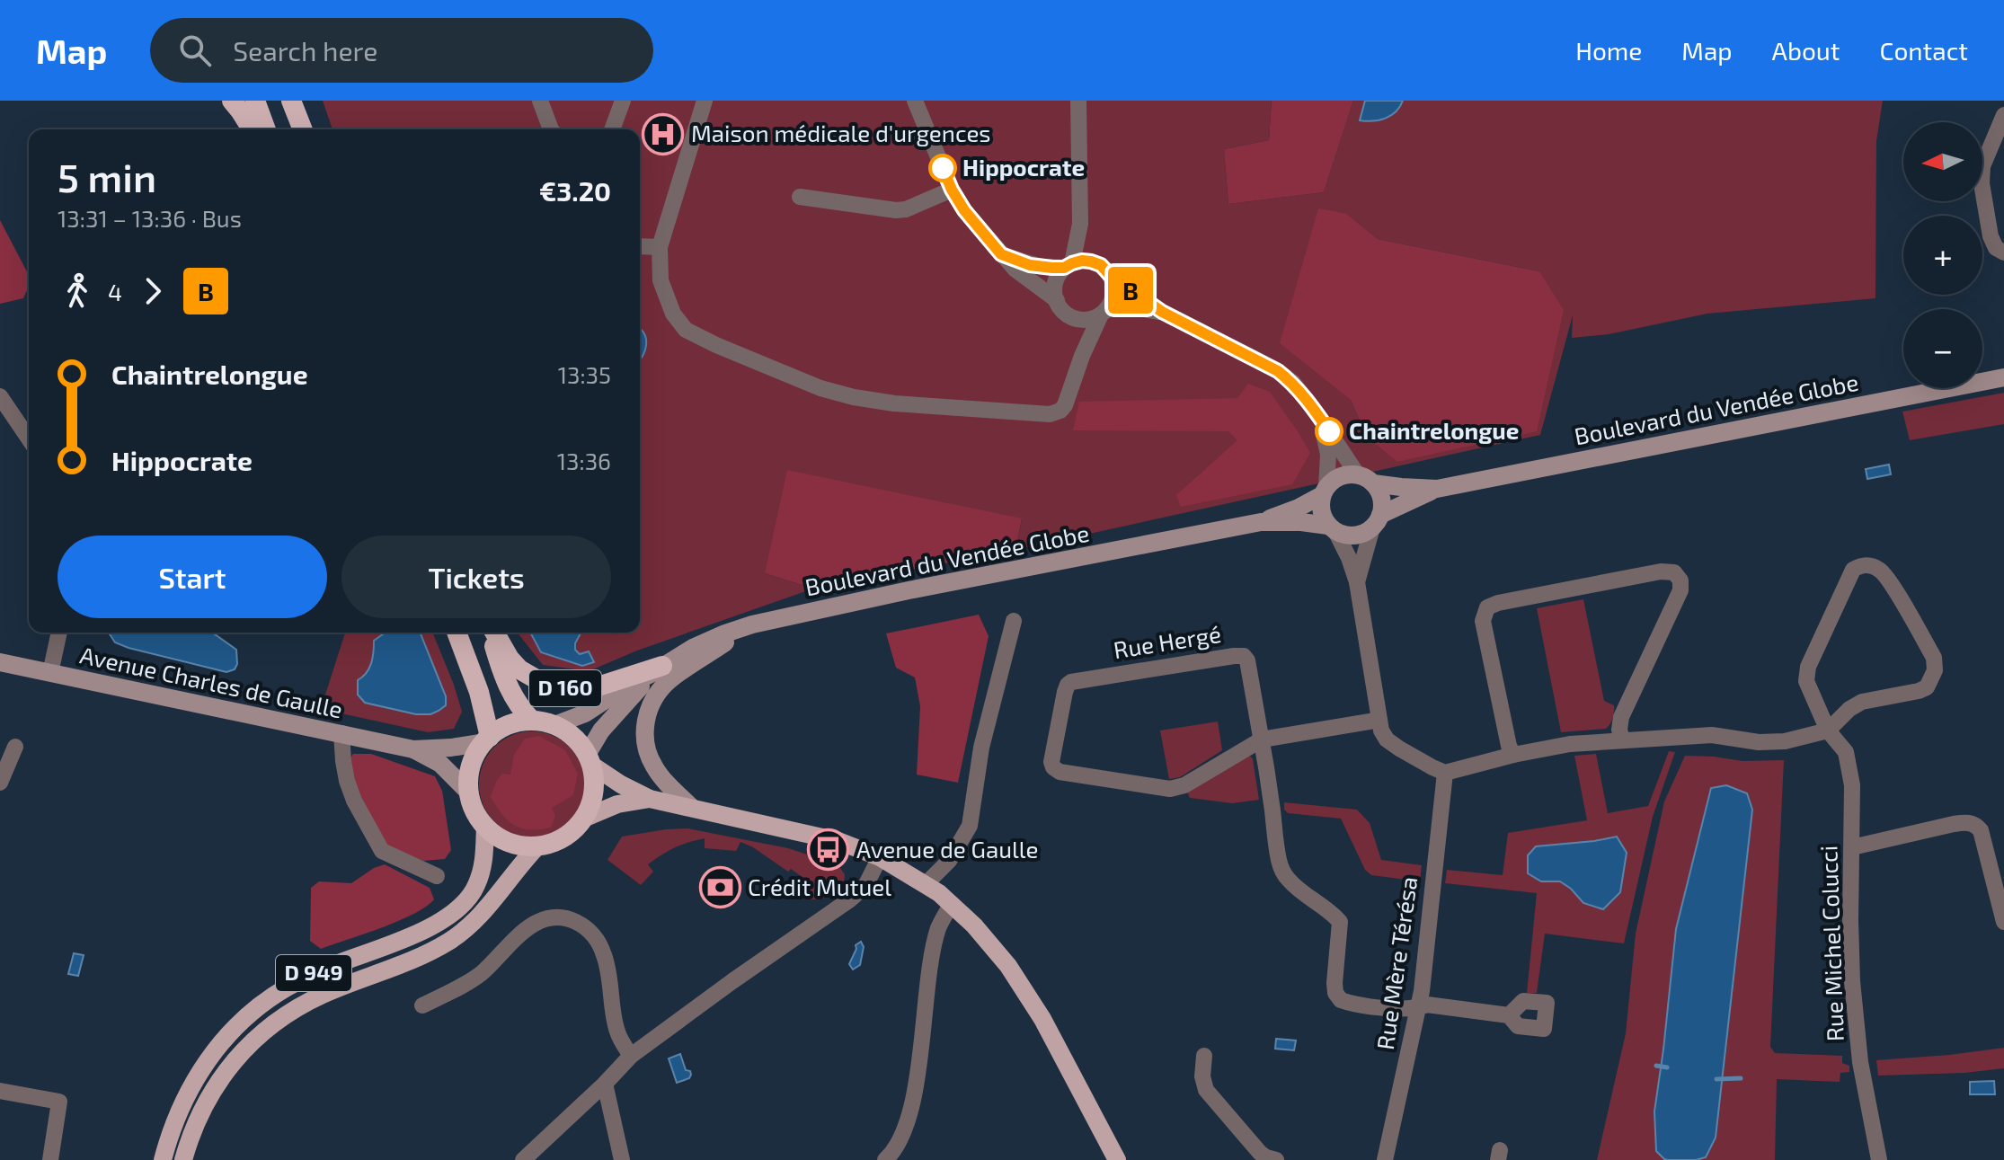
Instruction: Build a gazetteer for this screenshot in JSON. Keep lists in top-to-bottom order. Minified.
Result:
{"streets":{"highway":["D 160"],"main road":["Boulevard du Vendée Globe","Avenue Charles de Gaulle","D 949"],"street":["Rue Hergé","Rue Michel Colucci","Rue Mère Térésa"]},"crossings":[["Boulevard du Vendée Globe","D 160"],["Boulevard du Vendée Globe","D 949"],["D 160","D 949"]],"places":{"hospital":["Maison médicale d'urgences"],"other":["Hippocrate","Chaintrelongue"],"bus stop":["Avenue de Gaulle"],"bank":["Crédit Mutuel"]},"lines":["bus line B"],"north":"left","page":{"header":"Map","search":"Search here","nav":["Home","Map","About","Contact"],"on_map":"B","map_buttons":["+","−"],"heading":["5 min","13:31 – 13:36 · Bus","€3.20"],"legs":["4","B"],"list":[{"name":"Chaintrelongue","value":"13:35"},{"name":"Hippocrate","value":"13:36"}],"buttons":["Start","Tickets"]}}
